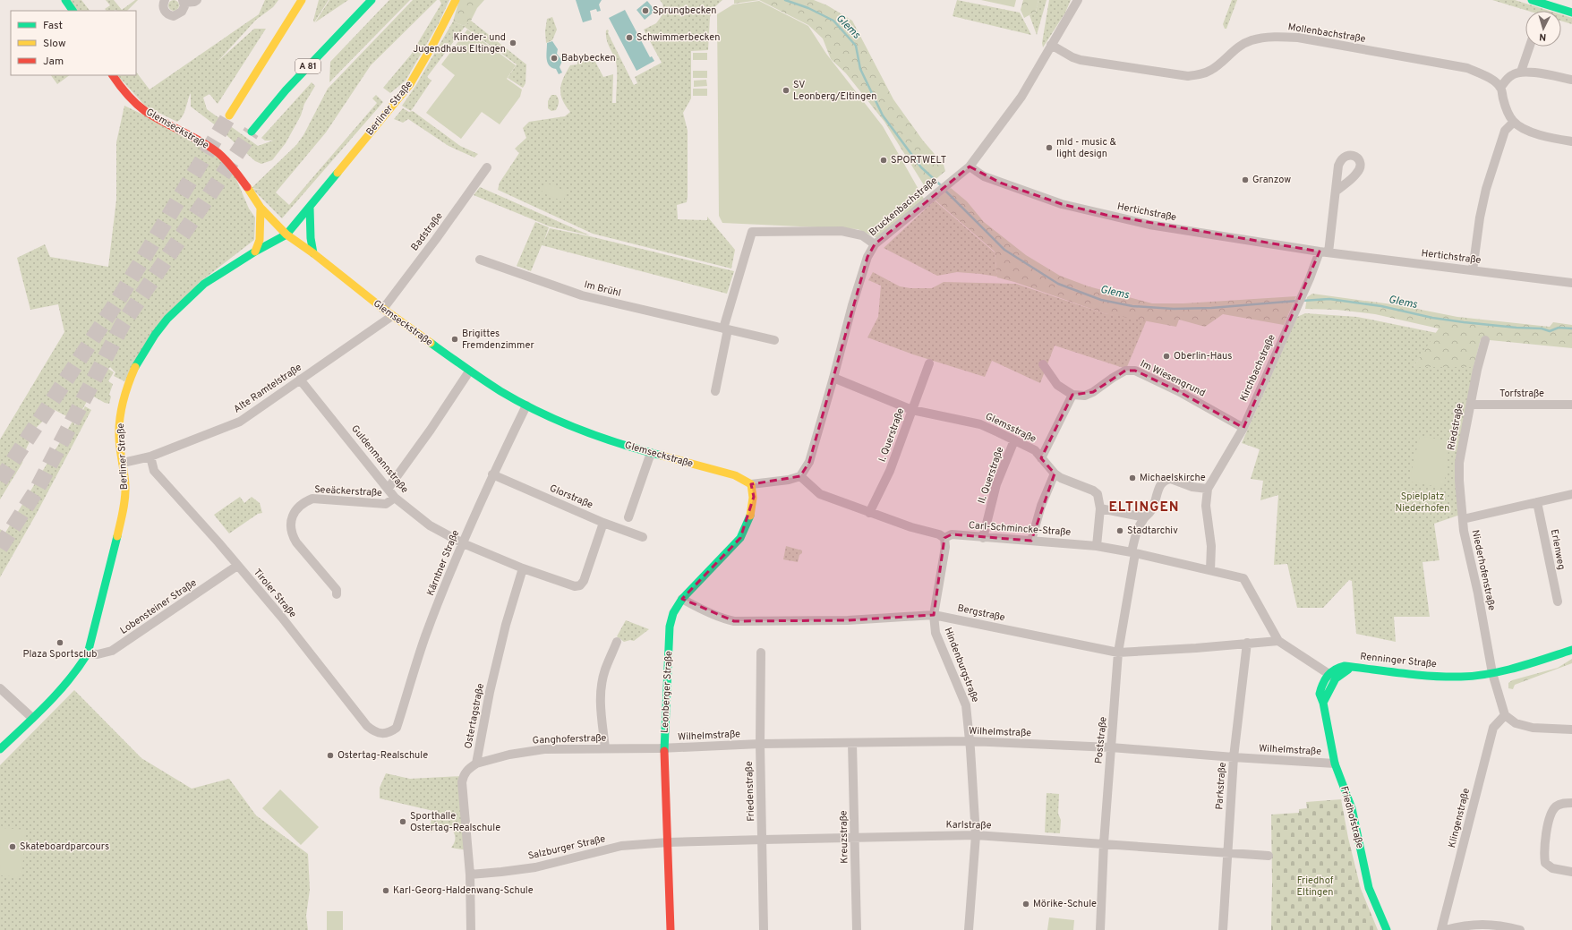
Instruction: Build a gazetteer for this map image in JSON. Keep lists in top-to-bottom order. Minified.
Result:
{"streets":{"main road":["A 81","Berliner Straße","Glemseckstraße","Renninger Straße","Leonberger Straße","Friedhofstraße"],"street":["Mollenbachstraße","Bruckenbachstraße","Hertichstraße","Badstraße","Im Brühl","Kirchbachstraße","Im Wiesengrund","Alte Ramtelstraße","Torfstraße","Riedstraße","Glemsstraße","I. Querstraße","Guldenmannstraße","II. Querstraße","Seeäckerstraße","Glorstraße","Carl-Schmincke-Straße","Erlenweg","Kärntner Straße","Niederhofenstraße","Tiroler Straße","Lobensteiner Straße","Bergstraße","Hindenburgstraße","Ostertagstraße","Wilhelmstraße","Ganghoferstraße","Poststraße","Parkstraße","Friedenstraße","Klingenstraße","Karlstraße","Kreuzstraße","Salzburger Straße"]},"crossings":[["Mollenbachstraße","Bruckenbachstraße"],["Berliner Straße","Glemseckstraße"],["Berliner Straße","Alte Ramtelstraße"],["Berliner Straße","Lobensteiner Straße"],["Glemseckstraße","Badstraße"],["Glemseckstraße","Alte Ramtelstraße"],["Glemseckstraße","Seeäckerstraße"],["Glemseckstraße","Kärntner Straße"],["Glemseckstraße","Leonberger Straße"],["Bruckenbachstraße","Hertichstraße"],["Bruckenbachstraße","Glemsstraße"],["Bruckenbachstraße","Carl-Schmincke-Straße"],["Hertichstraße","Kirchbachstraße"],["Kirchbachstraße","Im Wiesengrund"],["Kirchbachstraße","Carl-Schmincke-Straße"],["Kirchbachstraße","Poststraße"],["Alte Ramtelstraße","Guldenmannstraße"],["Alte Ramtelstraße","Tiroler Straße"],["Torfstraße","Riedstraße"],["Riedstraße","Niederhofenstraße"],["Glemsstraße","I. Querstraße"],["Glemsstraße","II. Querstraße"],["Glemsstraße","Carl-Schmincke-Straße"],["I. Querstraße","Carl-Schmincke-Straße"],["Guldenmannstraße","Seeäckerstraße"],["Guldenmannstraße","Glorstraße"],["Guldenmannstraße","Kärntner Straße"],["Guldenmannstraße","Ostertagstraße"],["II. Querstraße","Carl-Schmincke-Straße"],["Glorstraße","Kärntner Straße"],["Carl-Schmincke-Straße","Bergstraße"],["Carl-Schmincke-Straße","Hindenburgstraße"],["Carl-Schmincke-Straße","Poststraße"],["Erlenweg","Niederhofenstraße"],["Kärntner Straße","Tiroler Straße"],["Niederhofenstraße","Renninger Straße"],["Niederhofenstraße","Klingenstraße"],["Tiroler Straße","Lobensteiner Straße"],["Bergstraße","Hindenburgstraße"],["Bergstraße","Leonberger Straße"],["Bergstraße","Poststraße"],["Bergstraße","Parkstraße"],["Renninger Straße","Friedhofstraße"],["Hindenburgstraße","Wilhelmstraße"],["Hindenburgstraße","Karlstraße"],["Leonberger Straße","Wilhelmstraße"],["Leonberger Straße","Ganghoferstraße"],["Leonberger Straße","Karlstraße"],["Leonberger Straße","Salzburger Straße"],["Ostertagstraße","Ganghoferstraße"],["Ostertagstraße","Salzburger Straße"],["Wilhelmstraße","Ganghoferstraße"],["Wilhelmstraße","Poststraße"],["Wilhelmstraße","Parkstraße"],["Wilhelmstraße","Friedenstraße"],["Wilhelmstraße","Friedhofstraße"],["Wilhelmstraße","Kreuzstraße"],["Poststraße","Karlstraße"],["Parkstraße","Karlstraße"],["Friedenstraße","Karlstraße"],["Karlstraße","Kreuzstraße"],["Karlstraße","Salzburger Straße"]],"districts":["ELTINGEN"],"water":["Glems"],"parks":["Spielplatz Niederhofen","Friedhof Eltingen"],"places":["Sprungbecken","Schwimmerbecken","Kinder- und Jugendhaus Eltingen","Babybecken","SV Leonberg/Eltingen","mld - music & light design","SPORTWELT","Granzow","Brigittes Fremdenzimmer","Oberlin-Haus","Michaelskirche","Stadtarchiv","Plaza Sportsclub","Ostertag-Realschule","Sporthalle Ostertag-Realschule","Skateboardparcours","Karl-Georg-Haldenwang-Schule","Mörike-Schule"],"legend":["Fast","Slow","Jam"],"north":"bottom"}
